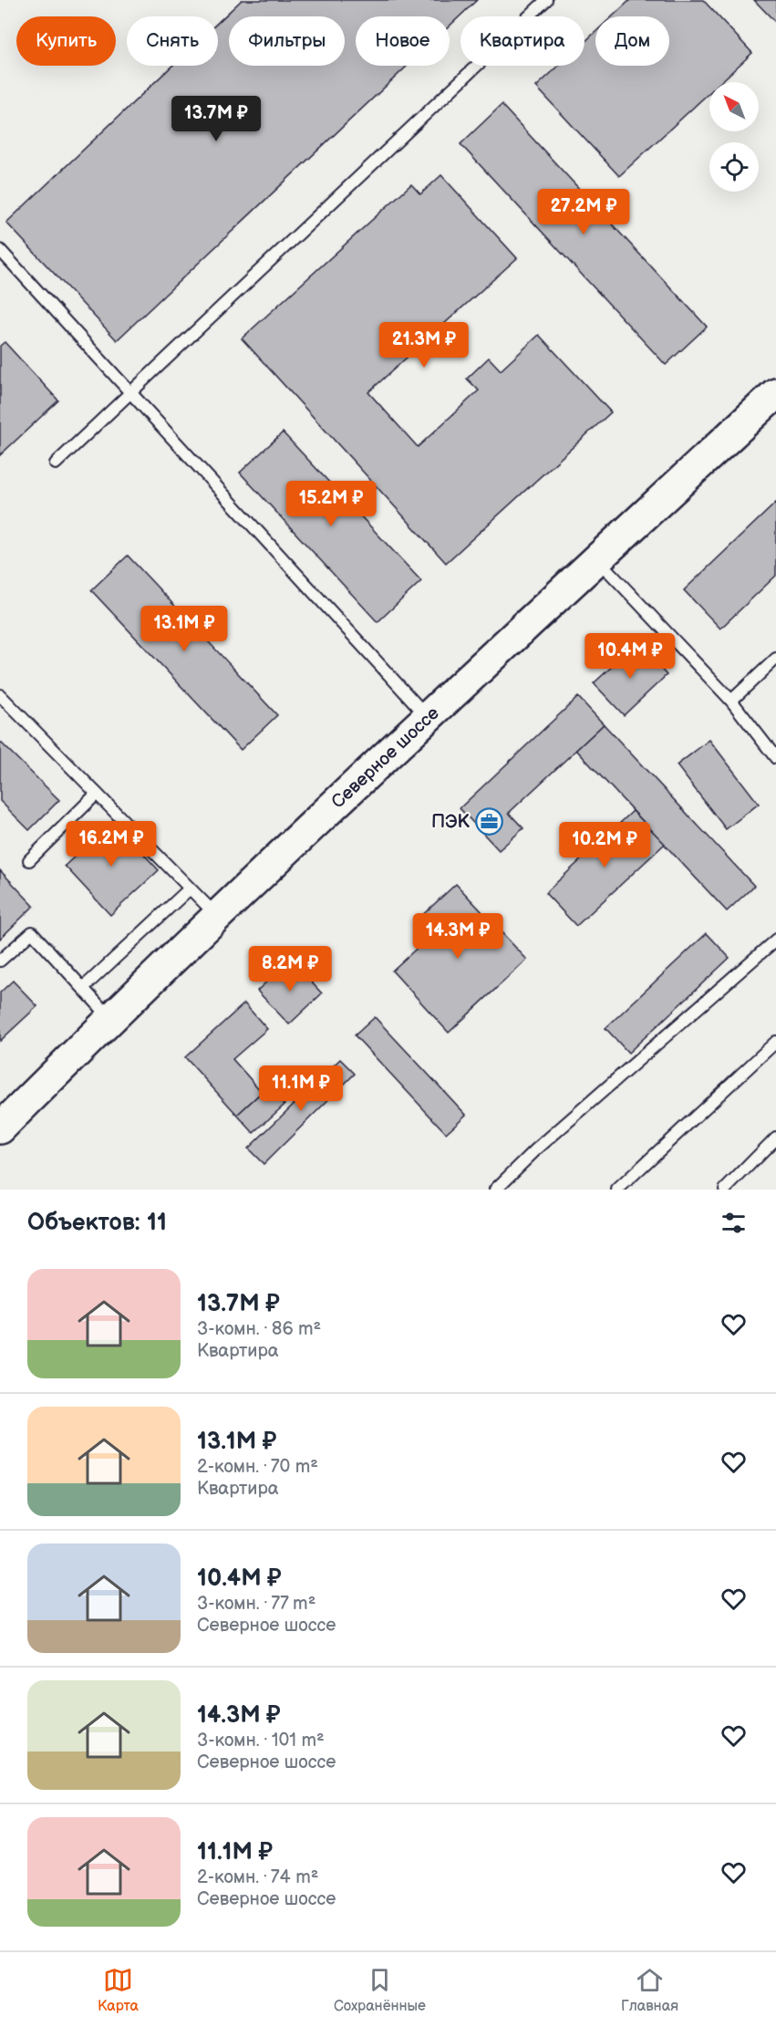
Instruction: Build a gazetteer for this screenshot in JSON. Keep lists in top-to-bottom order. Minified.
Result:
{"streets":{"main road":["Северное шоссе"]},"places":{"office":["ПЭК"]},"north":"top left","page":{"chip":["Купить","Снять","Фильтры","Новое","Квартира","Дом"],"price":["13.7M ₽","27.2M ₽","21.3M ₽","15.2M ₽","13.1M ₽","10.4M ₽","16.2M ₽","10.2M ₽","14.3M ₽","8.2M ₽","11.1M ₽"],"heading":"Объектов: 11","list":[{"name":"13.7M ₽","note":"3-комн. · 86 m² · Квартира"},{"name":"13.1M ₽","note":"2-комн. · 70 m² · Квартира"},{"name":"10.4M ₽","note":"3-комн. · 77 m² · Северное шоссе"},{"name":"14.3M ₽","note":"3-комн. · 101 m² · Северное шоссе"},{"name":"11.1M ₽","note":"2-комн. · 74 m² · Северное шоссе"}],"tabs":["Карта","Сохранённые","Главная"]}}
